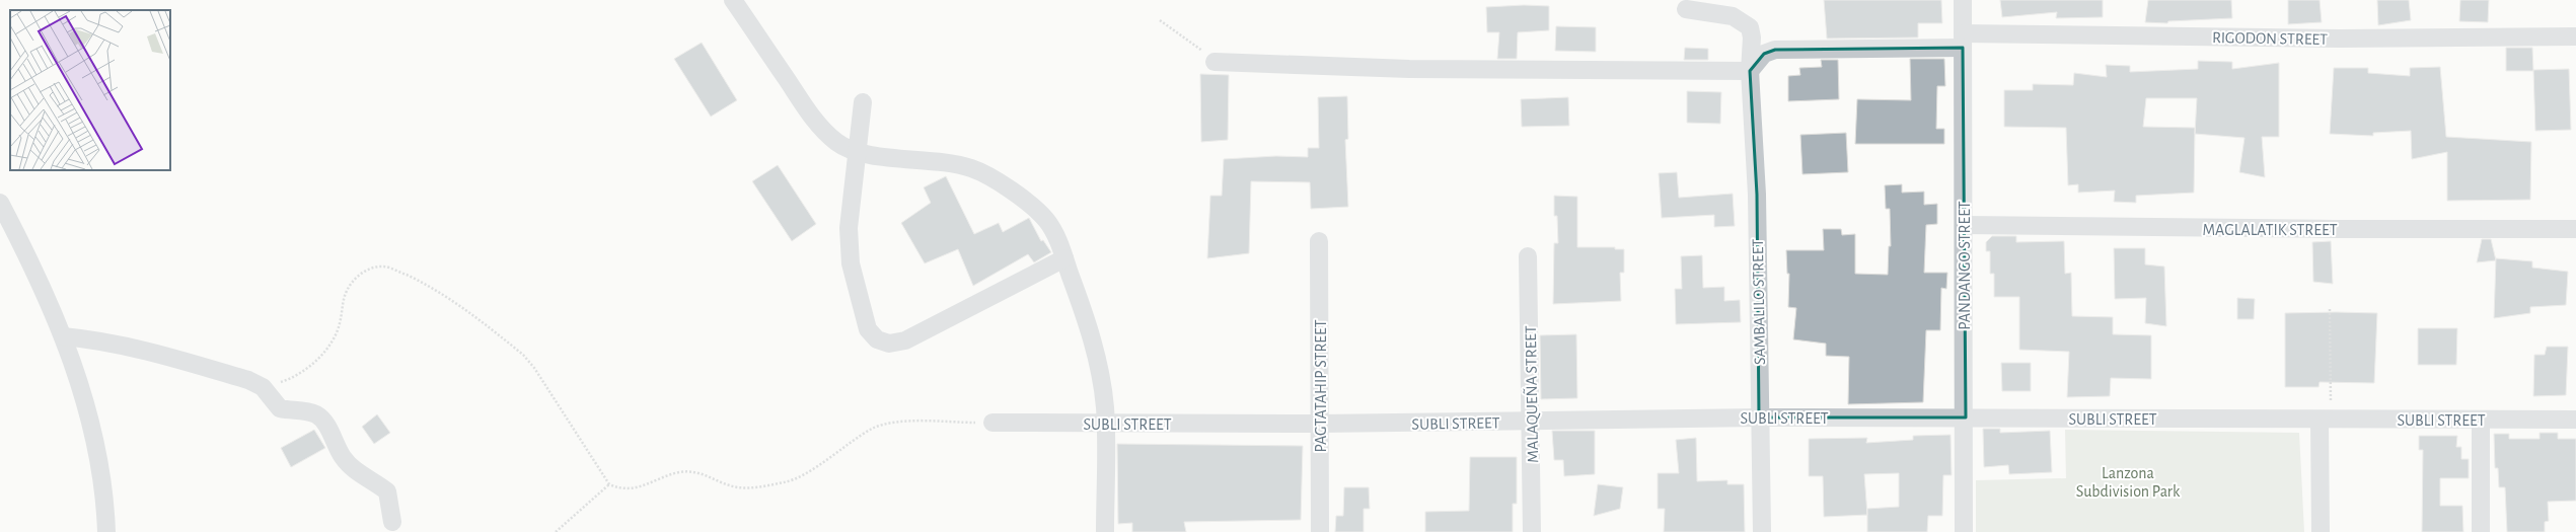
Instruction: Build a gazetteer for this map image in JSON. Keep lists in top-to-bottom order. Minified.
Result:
{"streets":{"street":["RIGODON STREET","MAGLALATIK STREET","PANDANGO STREET","SAMBALILO STREET","PAGTATAHIP STREET","MALAQUEÑA STREET","SUBLI STREET"]},"crossings":[["RIGODON STREET","PANDANGO STREET"],["RIGODON STREET","SAMBALILO STREET"],["MAGLALATIK STREET","PANDANGO STREET"],["PANDANGO STREET","SUBLI STREET"],["SAMBALILO STREET","SUBLI STREET"],["PAGTATAHIP STREET","SUBLI STREET"],["MALAQUEÑA STREET","SUBLI STREET"]],"parks":["Lanzona Subdivision Park"]}
